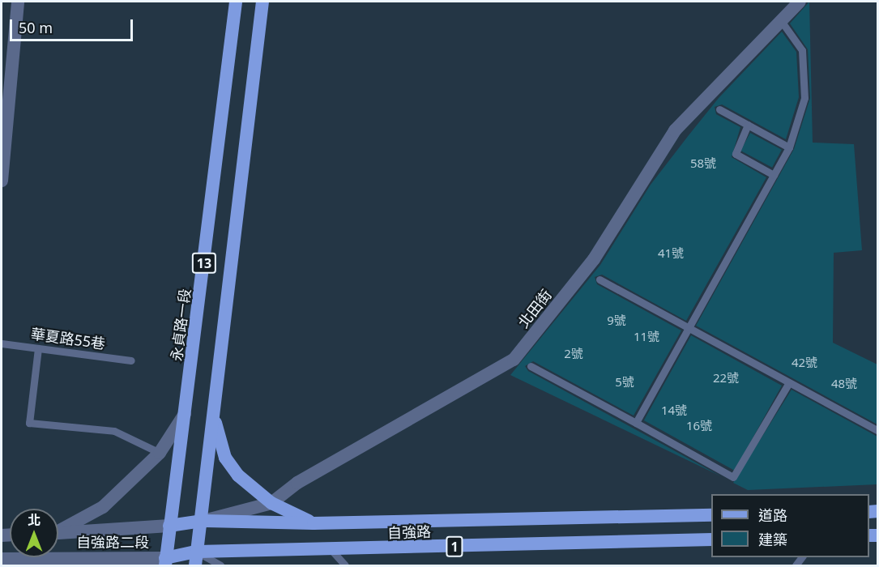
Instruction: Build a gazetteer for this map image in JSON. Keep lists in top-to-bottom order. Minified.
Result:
{"streets":{"main road":["13","永貞路一段","自強路","1"],"street":["北田街","自強路二段"],"lane":["華夏路55巷"]},"crossings":[["13","北田街"],["13","自強路"],["北田街","自強路"],["永貞路一段","自強路"],["永貞路一段","自強路二段"],["自強路","自強路二段"]],"house_numbers":["58號","41號","9號","11號","2號","42號","22號","5號","48號","14號","16號"],"legend":["道路","建築"],"scale_bar":"50 m","north":"top"}
